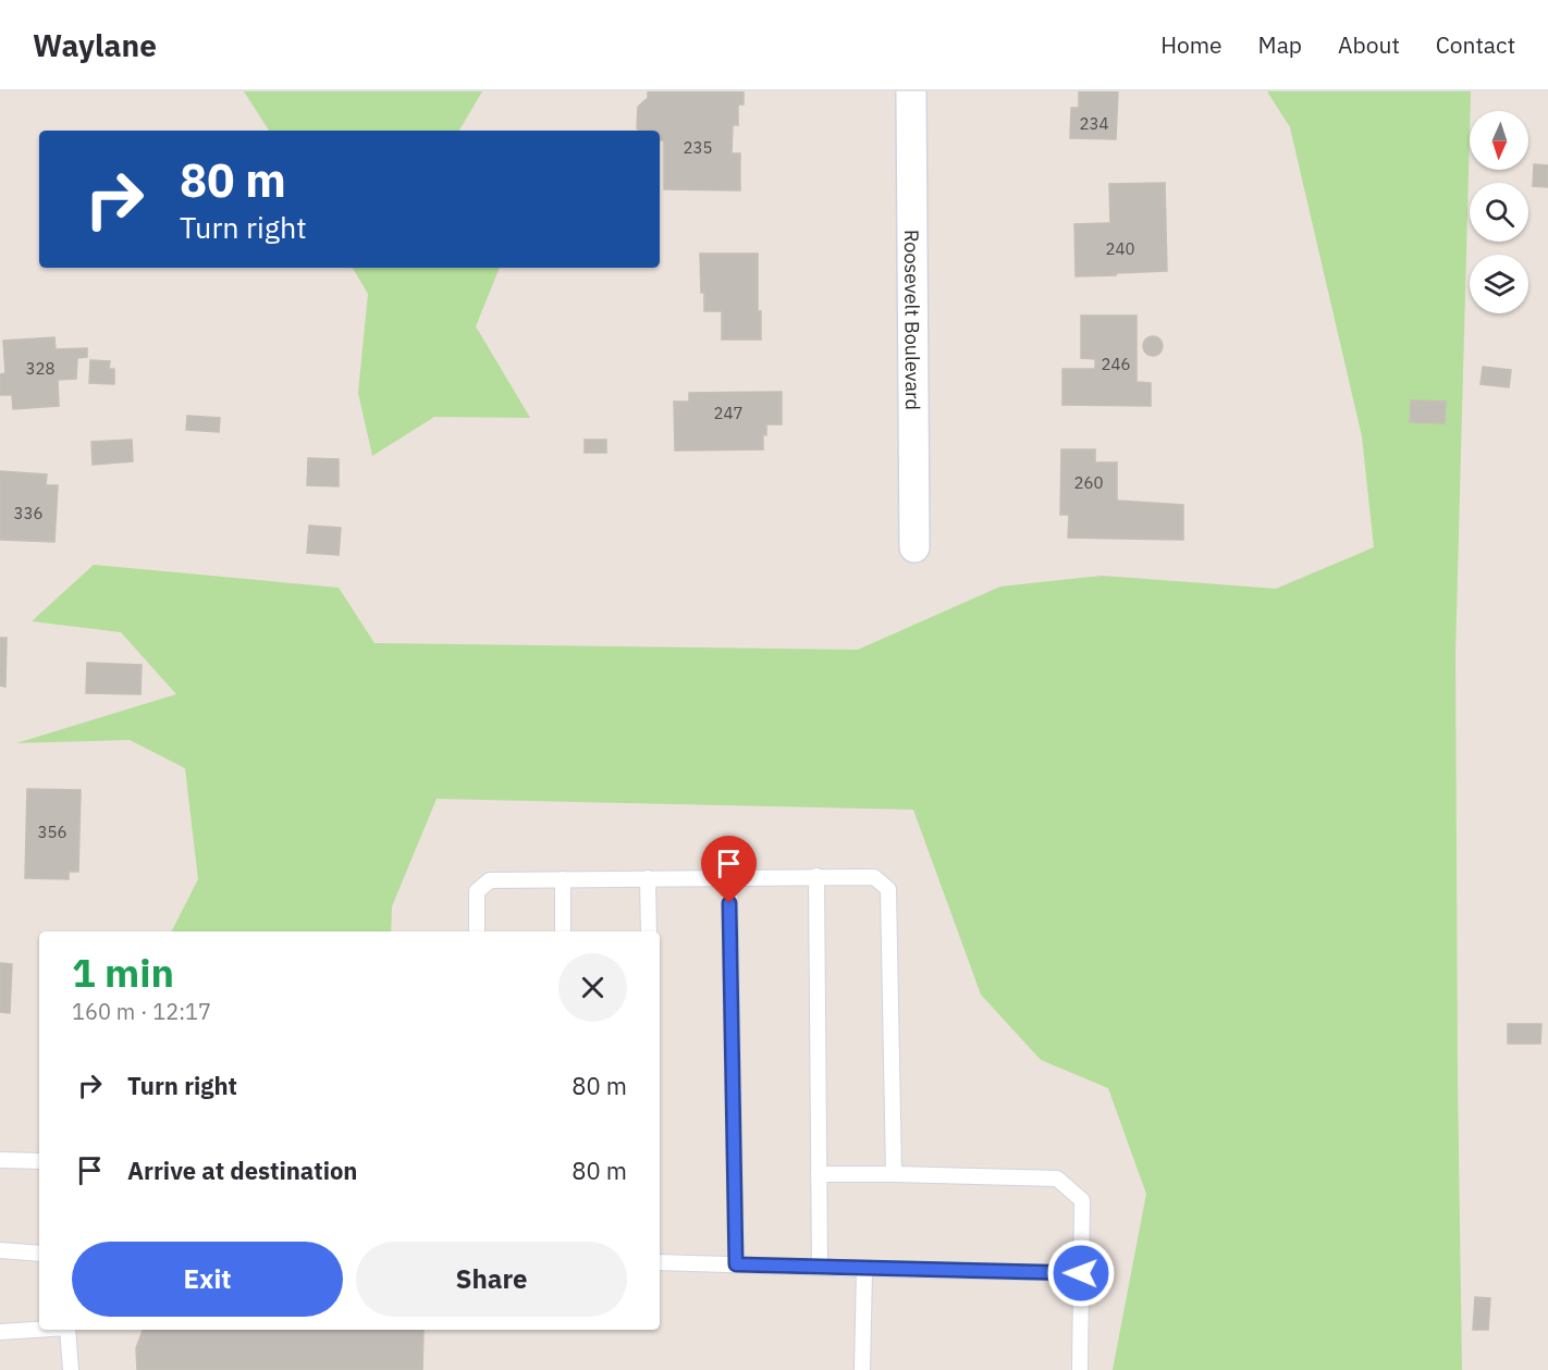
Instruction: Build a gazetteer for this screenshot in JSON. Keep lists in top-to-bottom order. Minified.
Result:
{"streets":{"street":["Roosevelt Boulevard"]},"house_numbers":["234","235","240","246","328","247","260","336","356"],"north":"bottom","page":{"header":"Waylane","nav":["Home","Map","About","Contact"],"turn":["80 m","Turn right"],"heading":["1 min","160 m · 12:17"],"list":[{"name":"Turn right","value":"80 m"},{"name":"Arrive at destination","value":"80 m"}],"buttons":["Exit","Share"]}}
